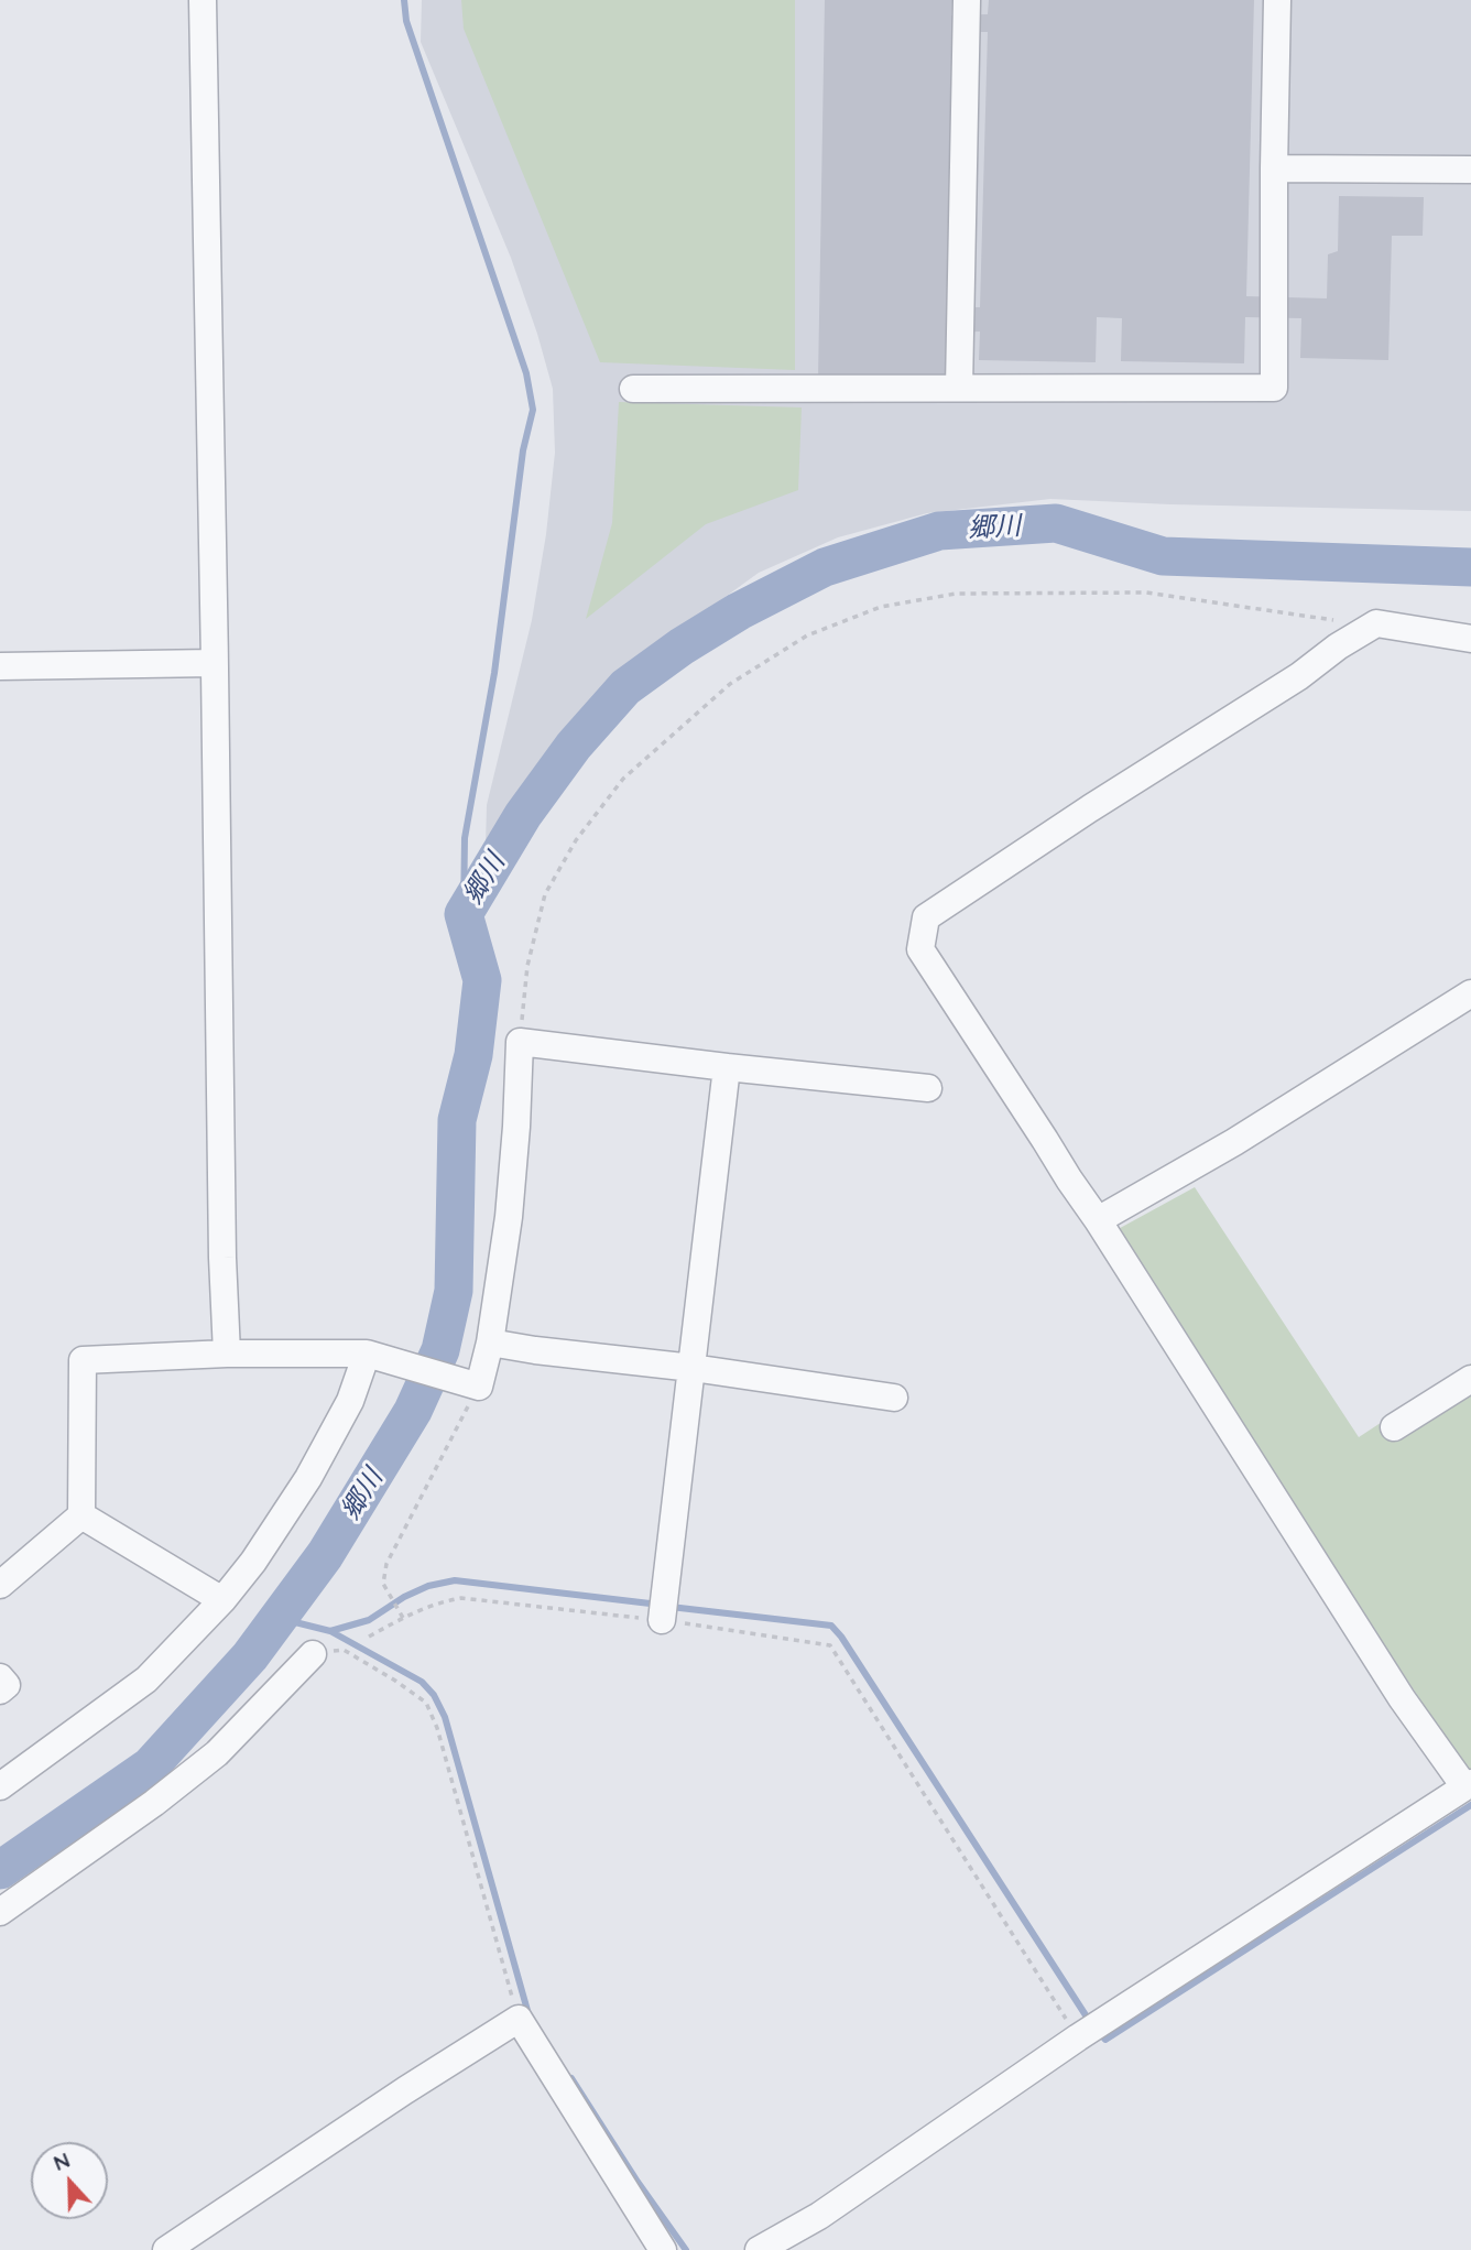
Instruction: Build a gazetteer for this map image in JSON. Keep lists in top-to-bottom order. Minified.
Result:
{"water":["郷川"],"north":"top"}
